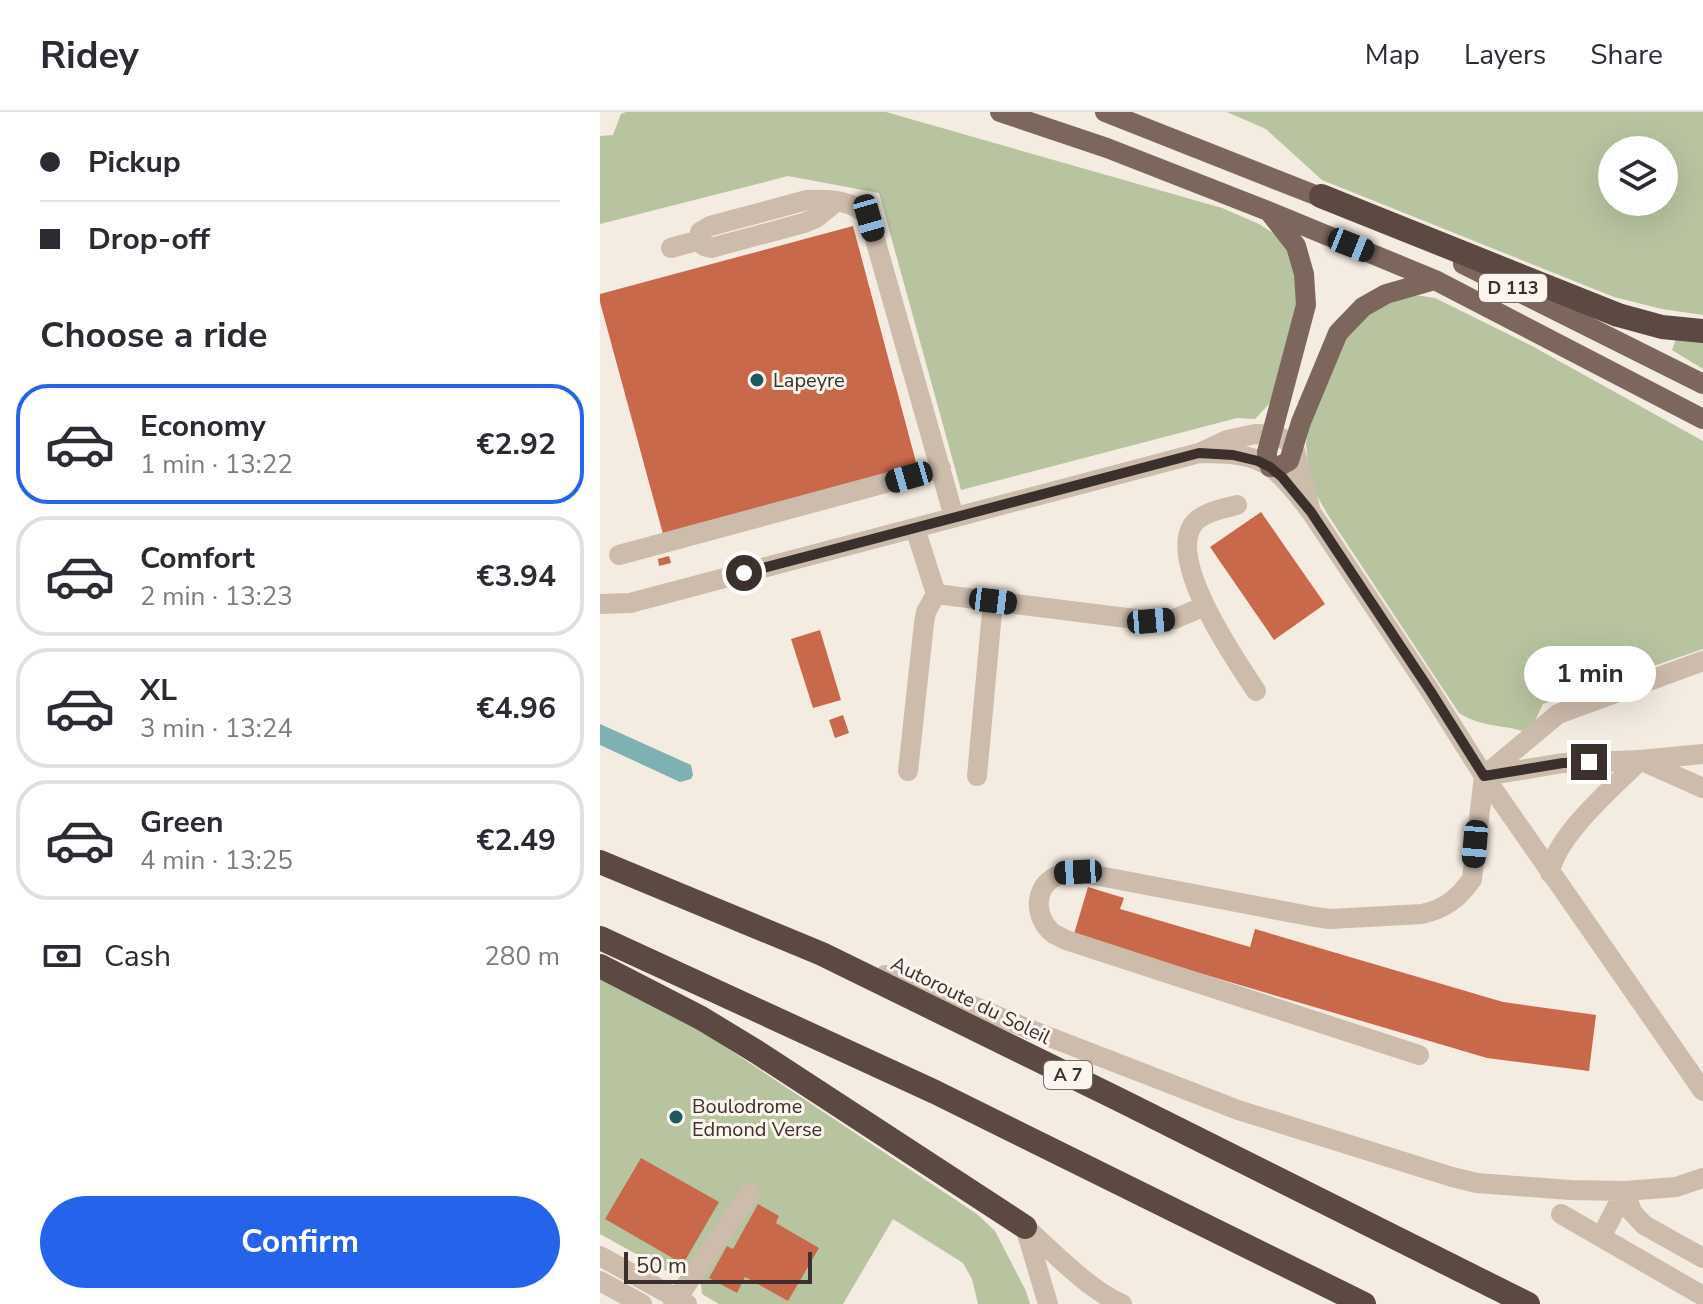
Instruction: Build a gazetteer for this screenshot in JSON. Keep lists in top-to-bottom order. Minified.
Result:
{"streets":{"highway":["Autoroute du Soleil","A 7"],"main road":["D 113"]},"places":["Lapeyre","Boulodrome Edmond Verse"],"scale_bar":"50 m","page":{"header":"Ridey","nav":["Map","Layers","Share"],"banner":["Pickup","Drop-off"],"heading":"Choose a ride","list":[{"name":"Economy","note":"1 min · 13:22","value":"€2.92"},{"name":"Comfort","note":"2 min · 13:23","value":"€3.94"},{"name":"XL","note":"3 min · 13:24","value":"€4.96"},{"name":"Green","note":"4 min · 13:25","value":"€2.49"}],"bubble":"1 min","pay":["Cash","280 m"],"buttons":"Confirm","scale":"50 m"}}
